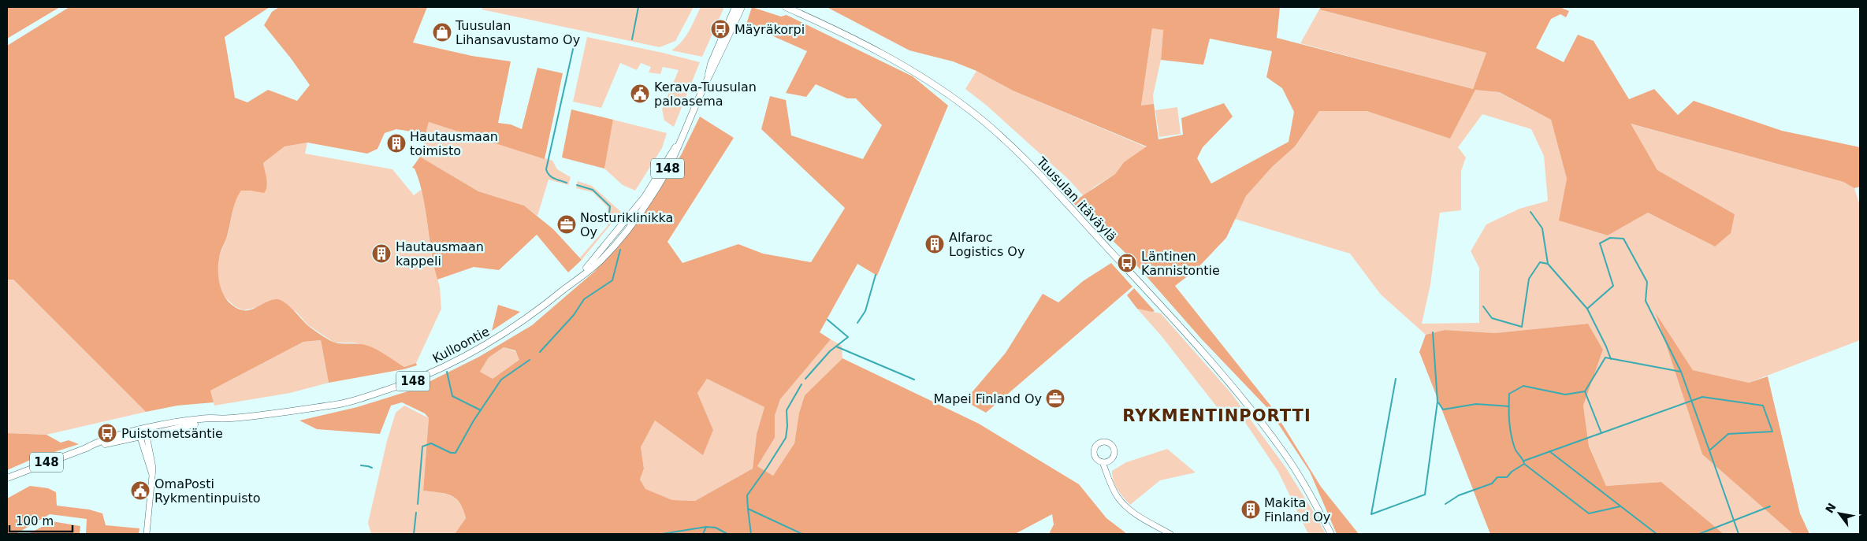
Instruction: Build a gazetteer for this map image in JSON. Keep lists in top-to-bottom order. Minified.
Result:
{"streets":{"main road":["148","Tuusulan itäväylä","Kulloontie"]},"districts":["RYKMENTINPORTTI"],"places":{"bus stop":["Mäyräkorpi","Läntinen Kannistontie","Puistometsäntie"],"shop":["Tuusulan Lihansavustamo Oy"],"public building":["Kerava-Tuusulan paloasema","OmaPosti Rykmentinpuisto"],"building":["Hautausmaan toimisto","Alfaroc Logistics Oy","Hautausmaan kappeli","Makita Finland Oy"],"office":["Nosturiklinikka Oy","Mapei Finland Oy"]},"scale_bar":"100 m","north":"top left"}
